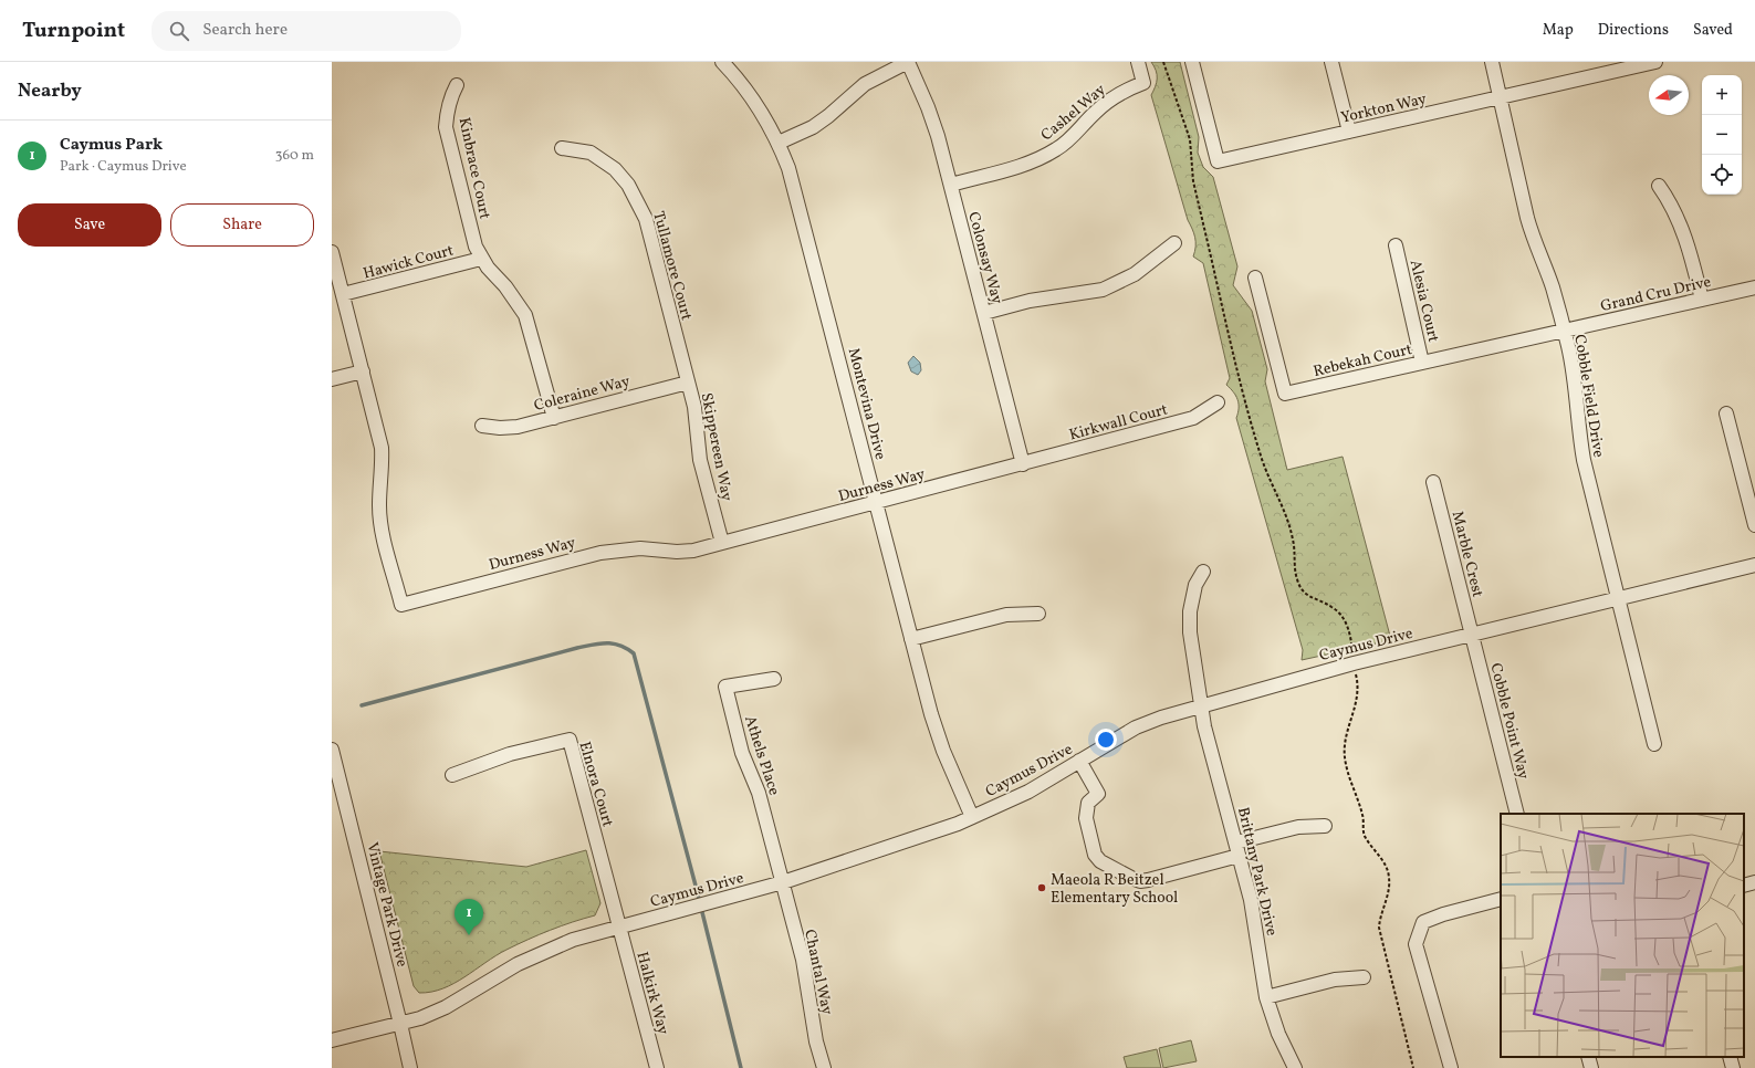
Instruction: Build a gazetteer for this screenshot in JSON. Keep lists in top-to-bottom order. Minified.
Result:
{"streets":{"street":["Yorkton Way","Cashel Way","Kinbrace Court","Colonsay Way","Hawick Court","Tullamore Court","Grand Cru Drive","Alesia Court","Rebekah Court","Coleraine Way","Cobble Field Drive","Montevina Drive","Kirkwall Court","Skippereen Way","Durness Way","Marble Crest","Caymus Drive","Cobble Point Way","Athels Place","Elnora Court","Brittany Park Drive","Vintage Park Drive","Chantal Way","Halkirk Way"]},"crossings":[["Yorkton Way","Cobble Field Drive"],["Cashel Way","Colonsay Way"],["Kinbrace Court","Hawick Court"],["Colonsay Way","Kirkwall Court"],["Colonsay Way","Durness Way"],["Hawick Court","Durness Way"],["Tullamore Court","Coleraine Way"],["Tullamore Court","Skippereen Way"],["Grand Cru Drive","Rebekah Court"],["Grand Cru Drive","Cobble Field Drive"],["Alesia Court","Rebekah Court"],["Rebekah Court","Cobble Field Drive"],["Coleraine Way","Skippereen Way"],["Cobble Field Drive","Caymus Drive"],["Montevina Drive","Durness Way"],["Montevina Drive","Caymus Drive"],["Kirkwall Court","Durness Way"],["Skippereen Way","Durness Way"],["Marble Crest","Caymus Drive"],["Marble Crest","Cobble Point Way"],["Caymus Drive","Cobble Point Way"],["Caymus Drive","Athels Place"],["Caymus Drive","Elnora Court"],["Caymus Drive","Brittany Park Drive"],["Caymus Drive","Vintage Park Drive"],["Caymus Drive","Chantal Way"],["Caymus Drive","Halkirk Way"],["Athels Place","Chantal Way"],["Elnora Court","Halkirk Way"]],"places":["Maeola R Beitzel Elementary School"],"north":"left","page":{"header":"Turnpoint","search":"Search here","nav":["Map","Directions","Saved"],"heading":"Nearby","map_buttons":["+","−"],"list":[{"mark":"1","name":"Caymus Park","note":"Park · Caymus Drive","value":"360 m"}],"buttons":["Save","Share"],"pins":"1"}}
